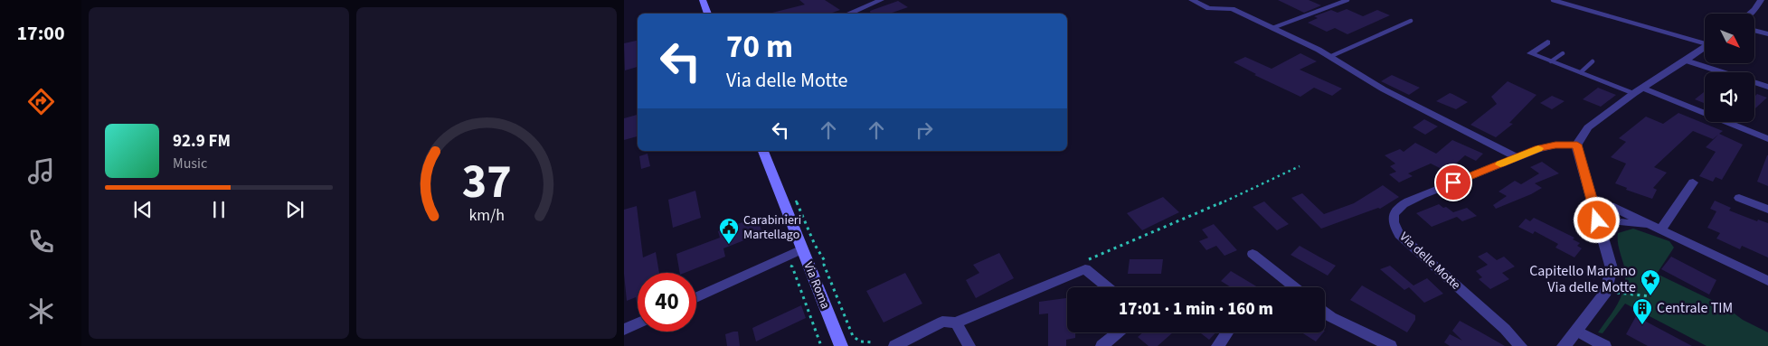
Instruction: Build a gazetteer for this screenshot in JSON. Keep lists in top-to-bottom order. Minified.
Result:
{"streets":{"main road":["Via Roma"],"street":["Via delle Motte"]},"places":{"public building":["Carabinieri Martellago"],"place":["Capitello Mariano Via delle Motte"],"building":["Centrale TIM"]},"north":"bottom right","page":{"tabs":"17:00","turn":["70 m","Via delle Motte"],"song":["92.9 FM","Music"],"limit":"40","trip":"17:01 · 1 min · 160 m","gauge":["37","km/h"]}}
